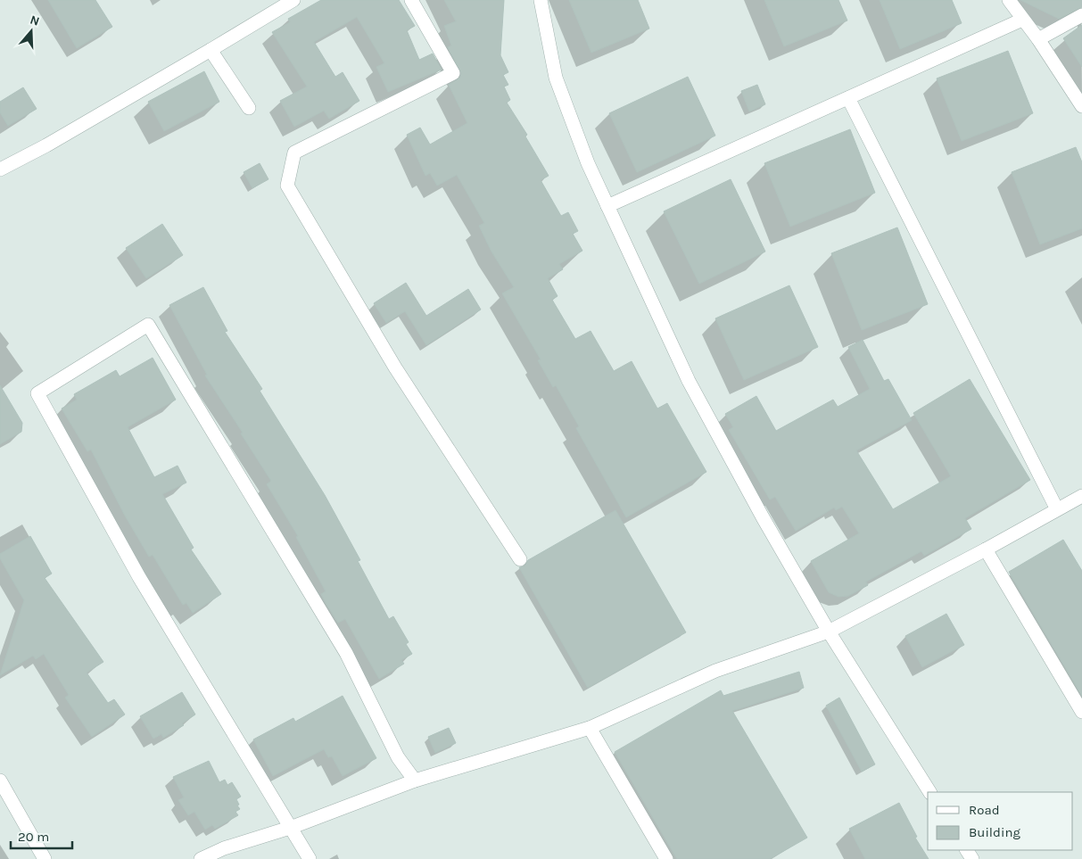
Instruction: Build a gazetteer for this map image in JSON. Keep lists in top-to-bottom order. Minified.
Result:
{"legend":["Road","Building"],"scale_bar":"20 m","north":"top"}
